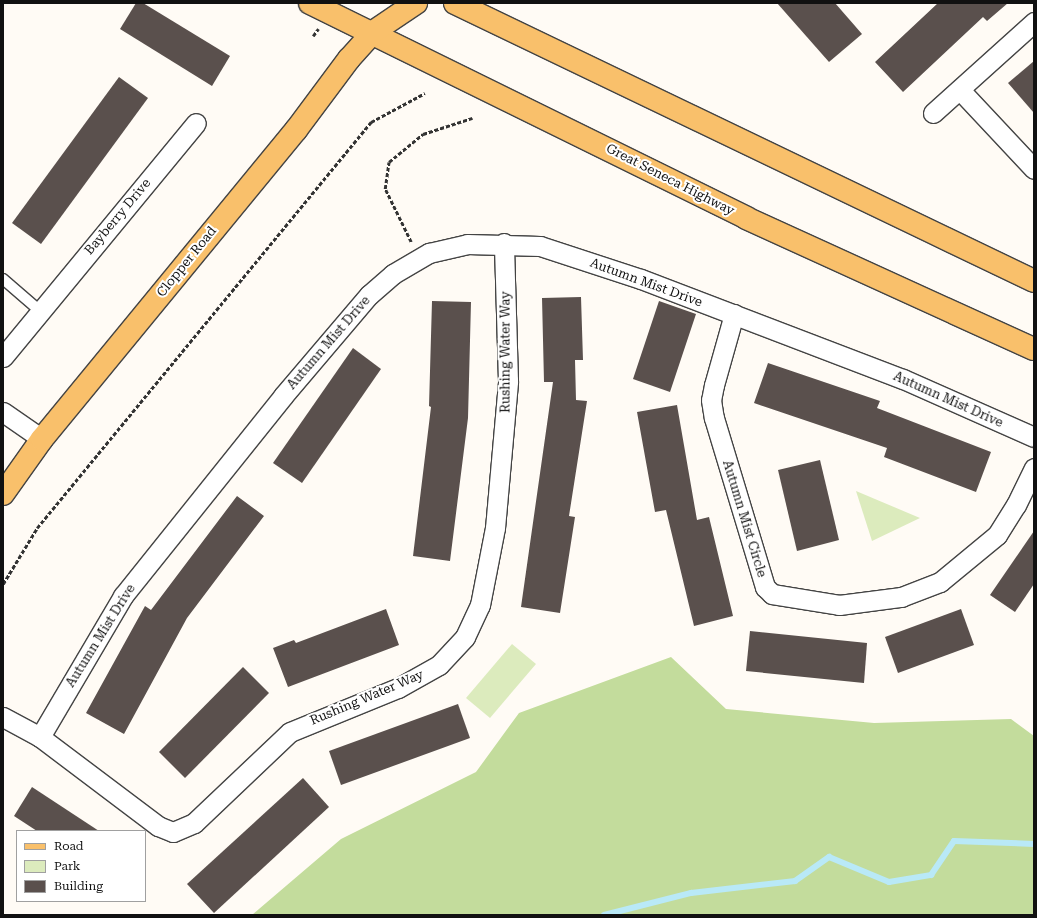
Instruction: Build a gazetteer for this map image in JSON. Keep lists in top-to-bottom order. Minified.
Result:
{"streets":{"main road":["Great Seneca Highway","Clopper Road"],"street":["Bayberry Drive","Autumn Mist Drive","Rushing Water Way","Autumn Mist Circle"]},"crossings":[["Great Seneca Highway","Clopper Road"],["Autumn Mist Drive","Rushing Water Way"],["Autumn Mist Drive","Autumn Mist Circle"]],"legend":["Road","Park","Building"]}
